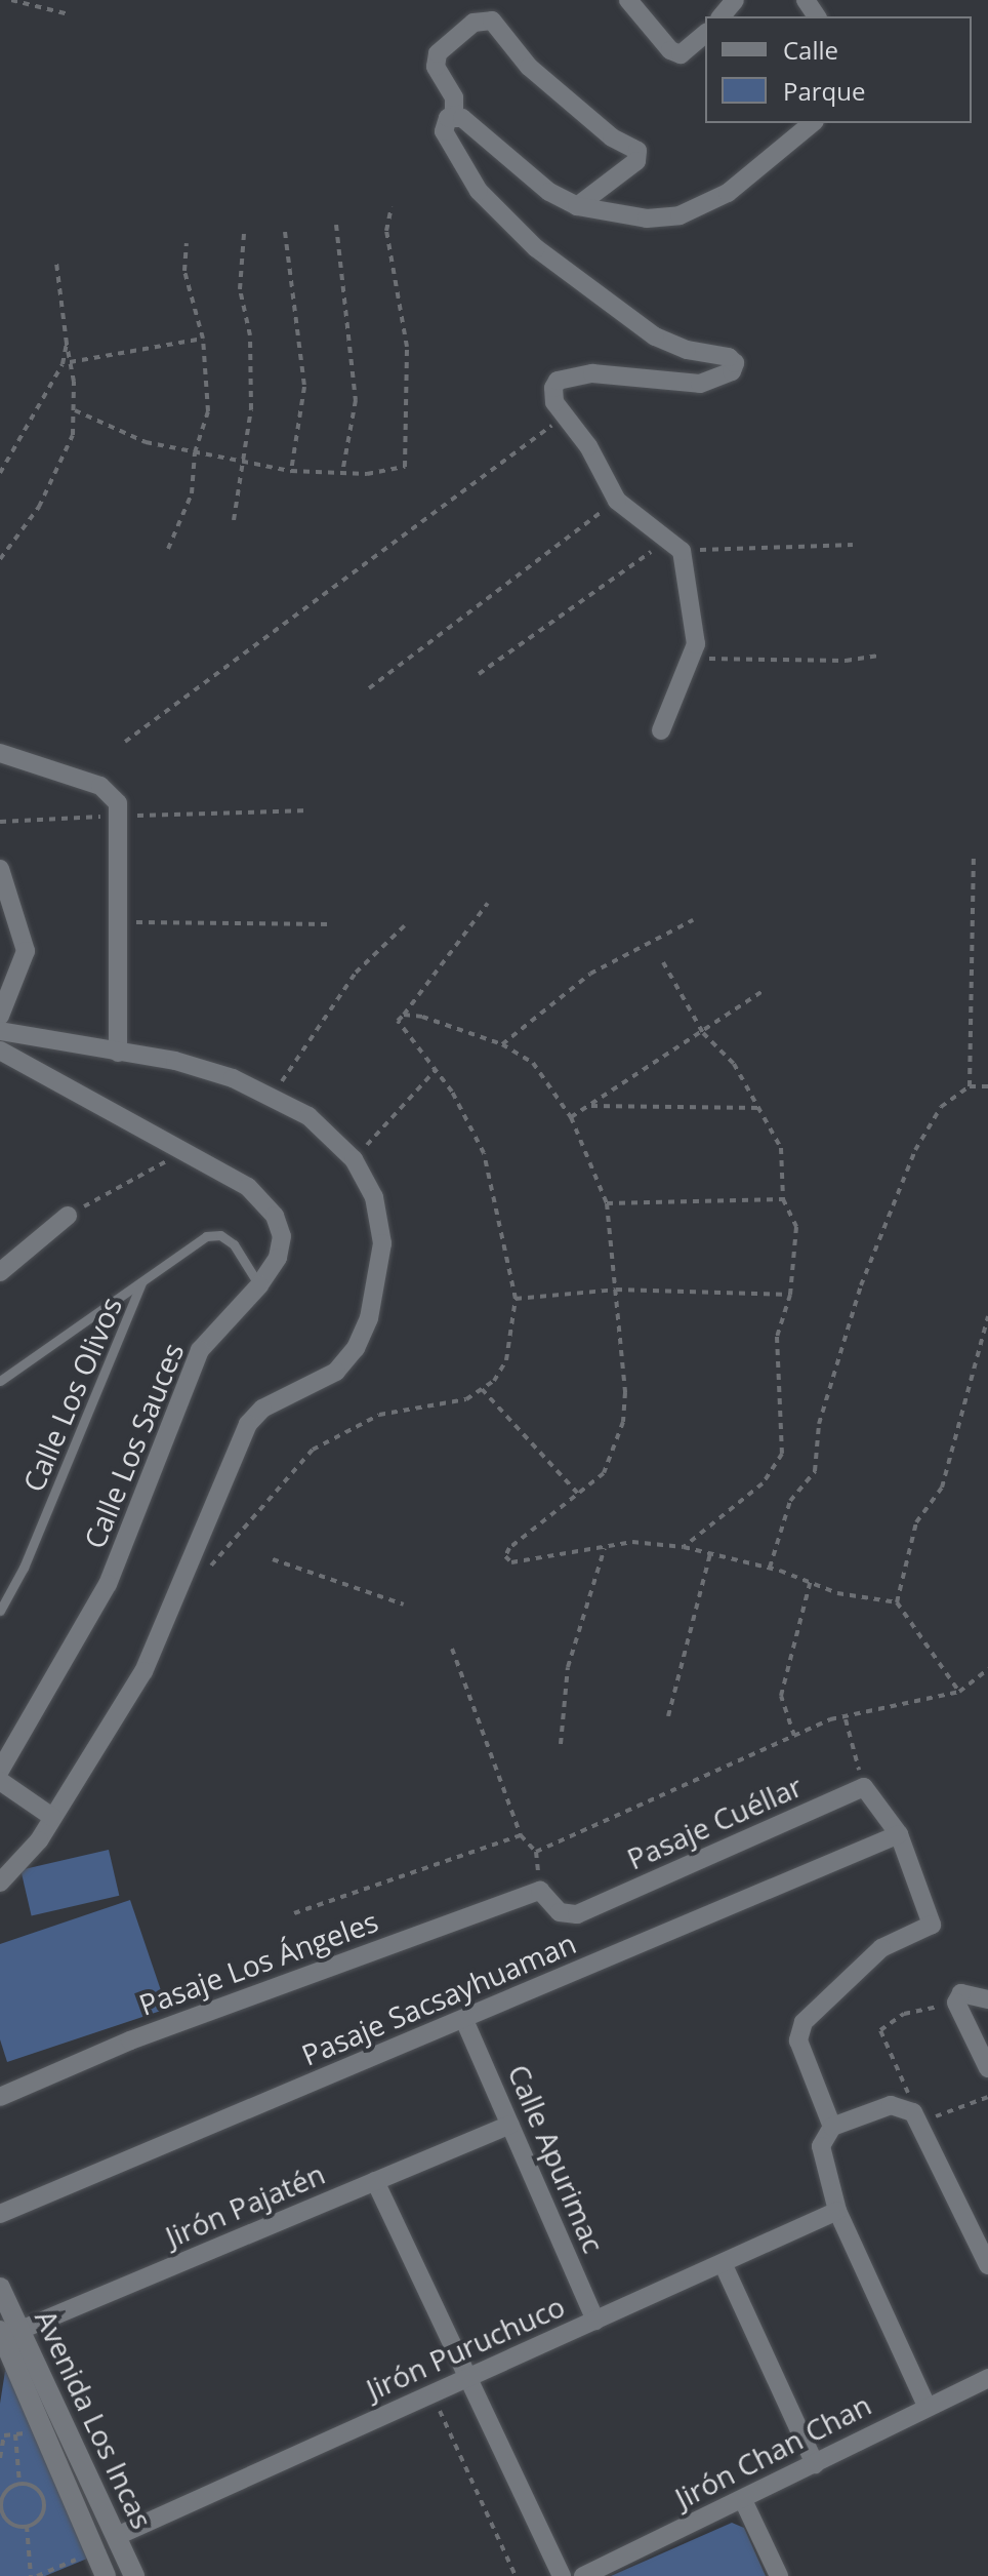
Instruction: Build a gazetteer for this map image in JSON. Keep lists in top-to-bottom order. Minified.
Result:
{"streets":{"street":["Calle Los Sauces","Pasaje Cuéllar","Pasaje Los Ángeles","Pasaje Sacsayhuaman","Calle Apurimac","Jirón Pajatén","Jirón Puruchuco","Avenida Los Incas","Jirón Chan Chan"],"lane":["Calle Los Olivos"]},"crossings":[["Pasaje Cuéllar","Pasaje Los Ángeles"],["Pasaje Sacsayhuaman","Calle Apurimac"],["Calle Apurimac","Jirón Pajatén"],["Calle Apurimac","Jirón Puruchuco"],["Jirón Pajatén","Avenida Los Incas"],["Jirón Puruchuco","Avenida Los Incas"]],"legend":["Calle","Parque"]}
